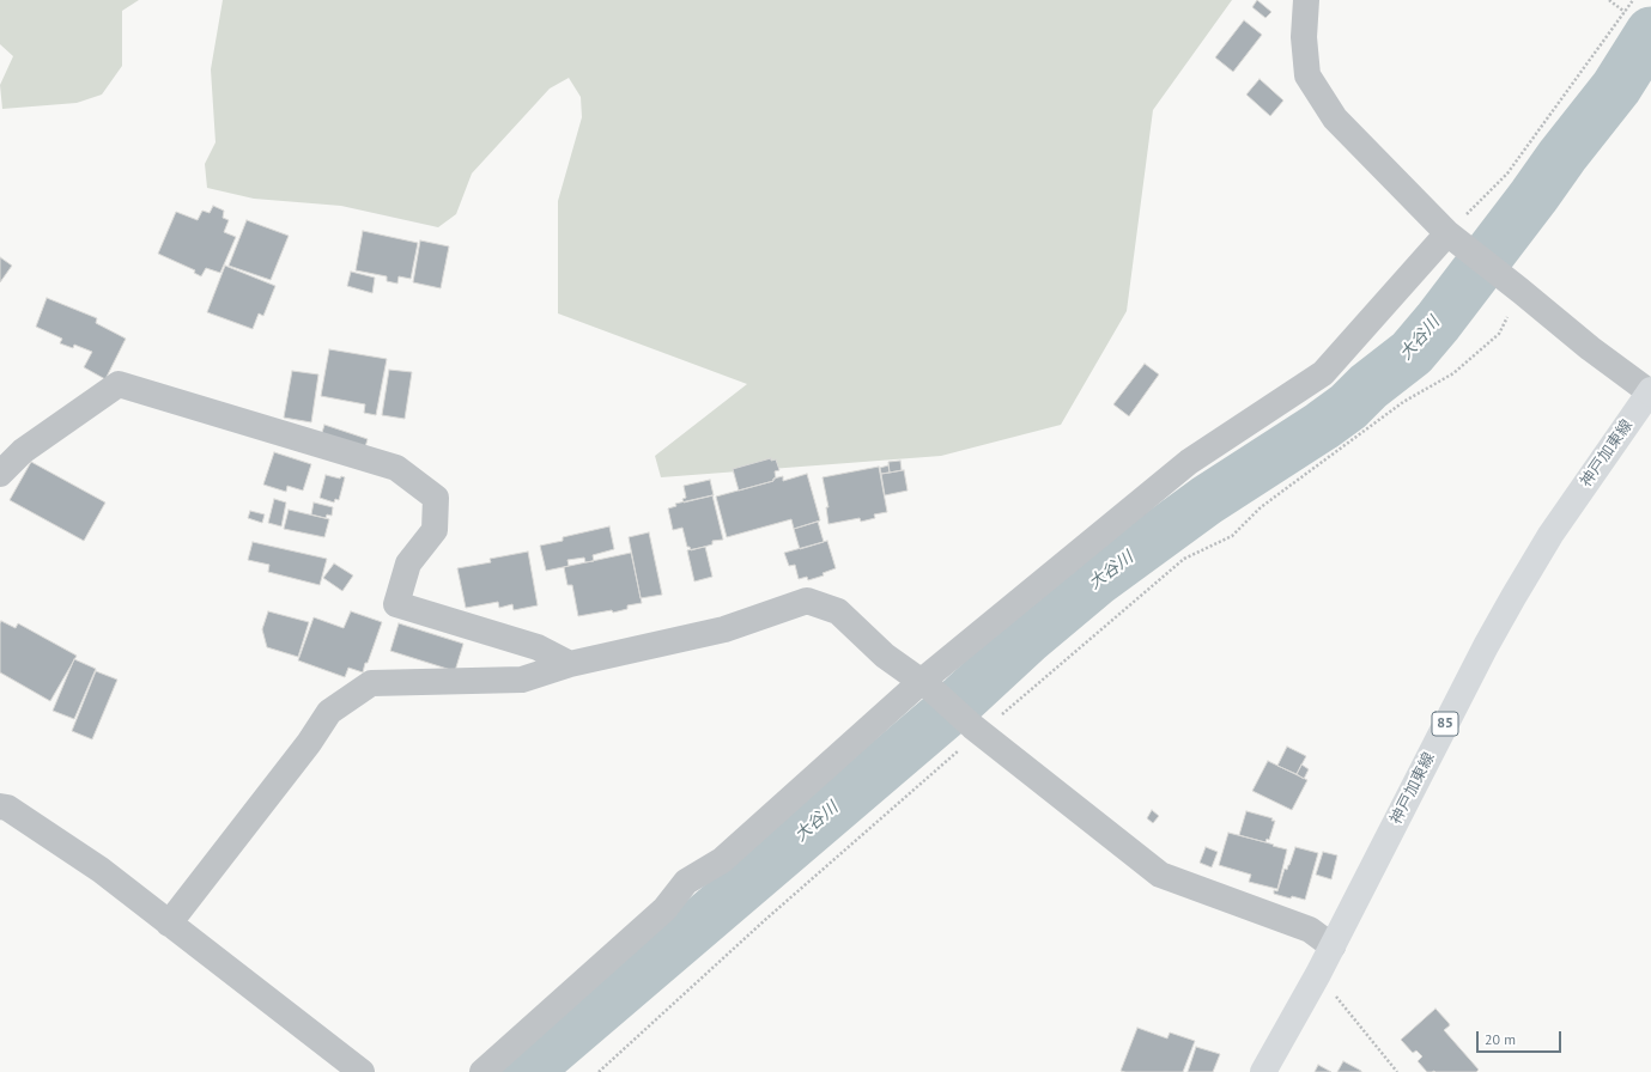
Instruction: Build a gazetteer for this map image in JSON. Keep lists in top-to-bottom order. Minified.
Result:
{"streets":{"main road":["神戸加東線","85"]},"water":["大谷川"],"scale_bar":"20 m"}
